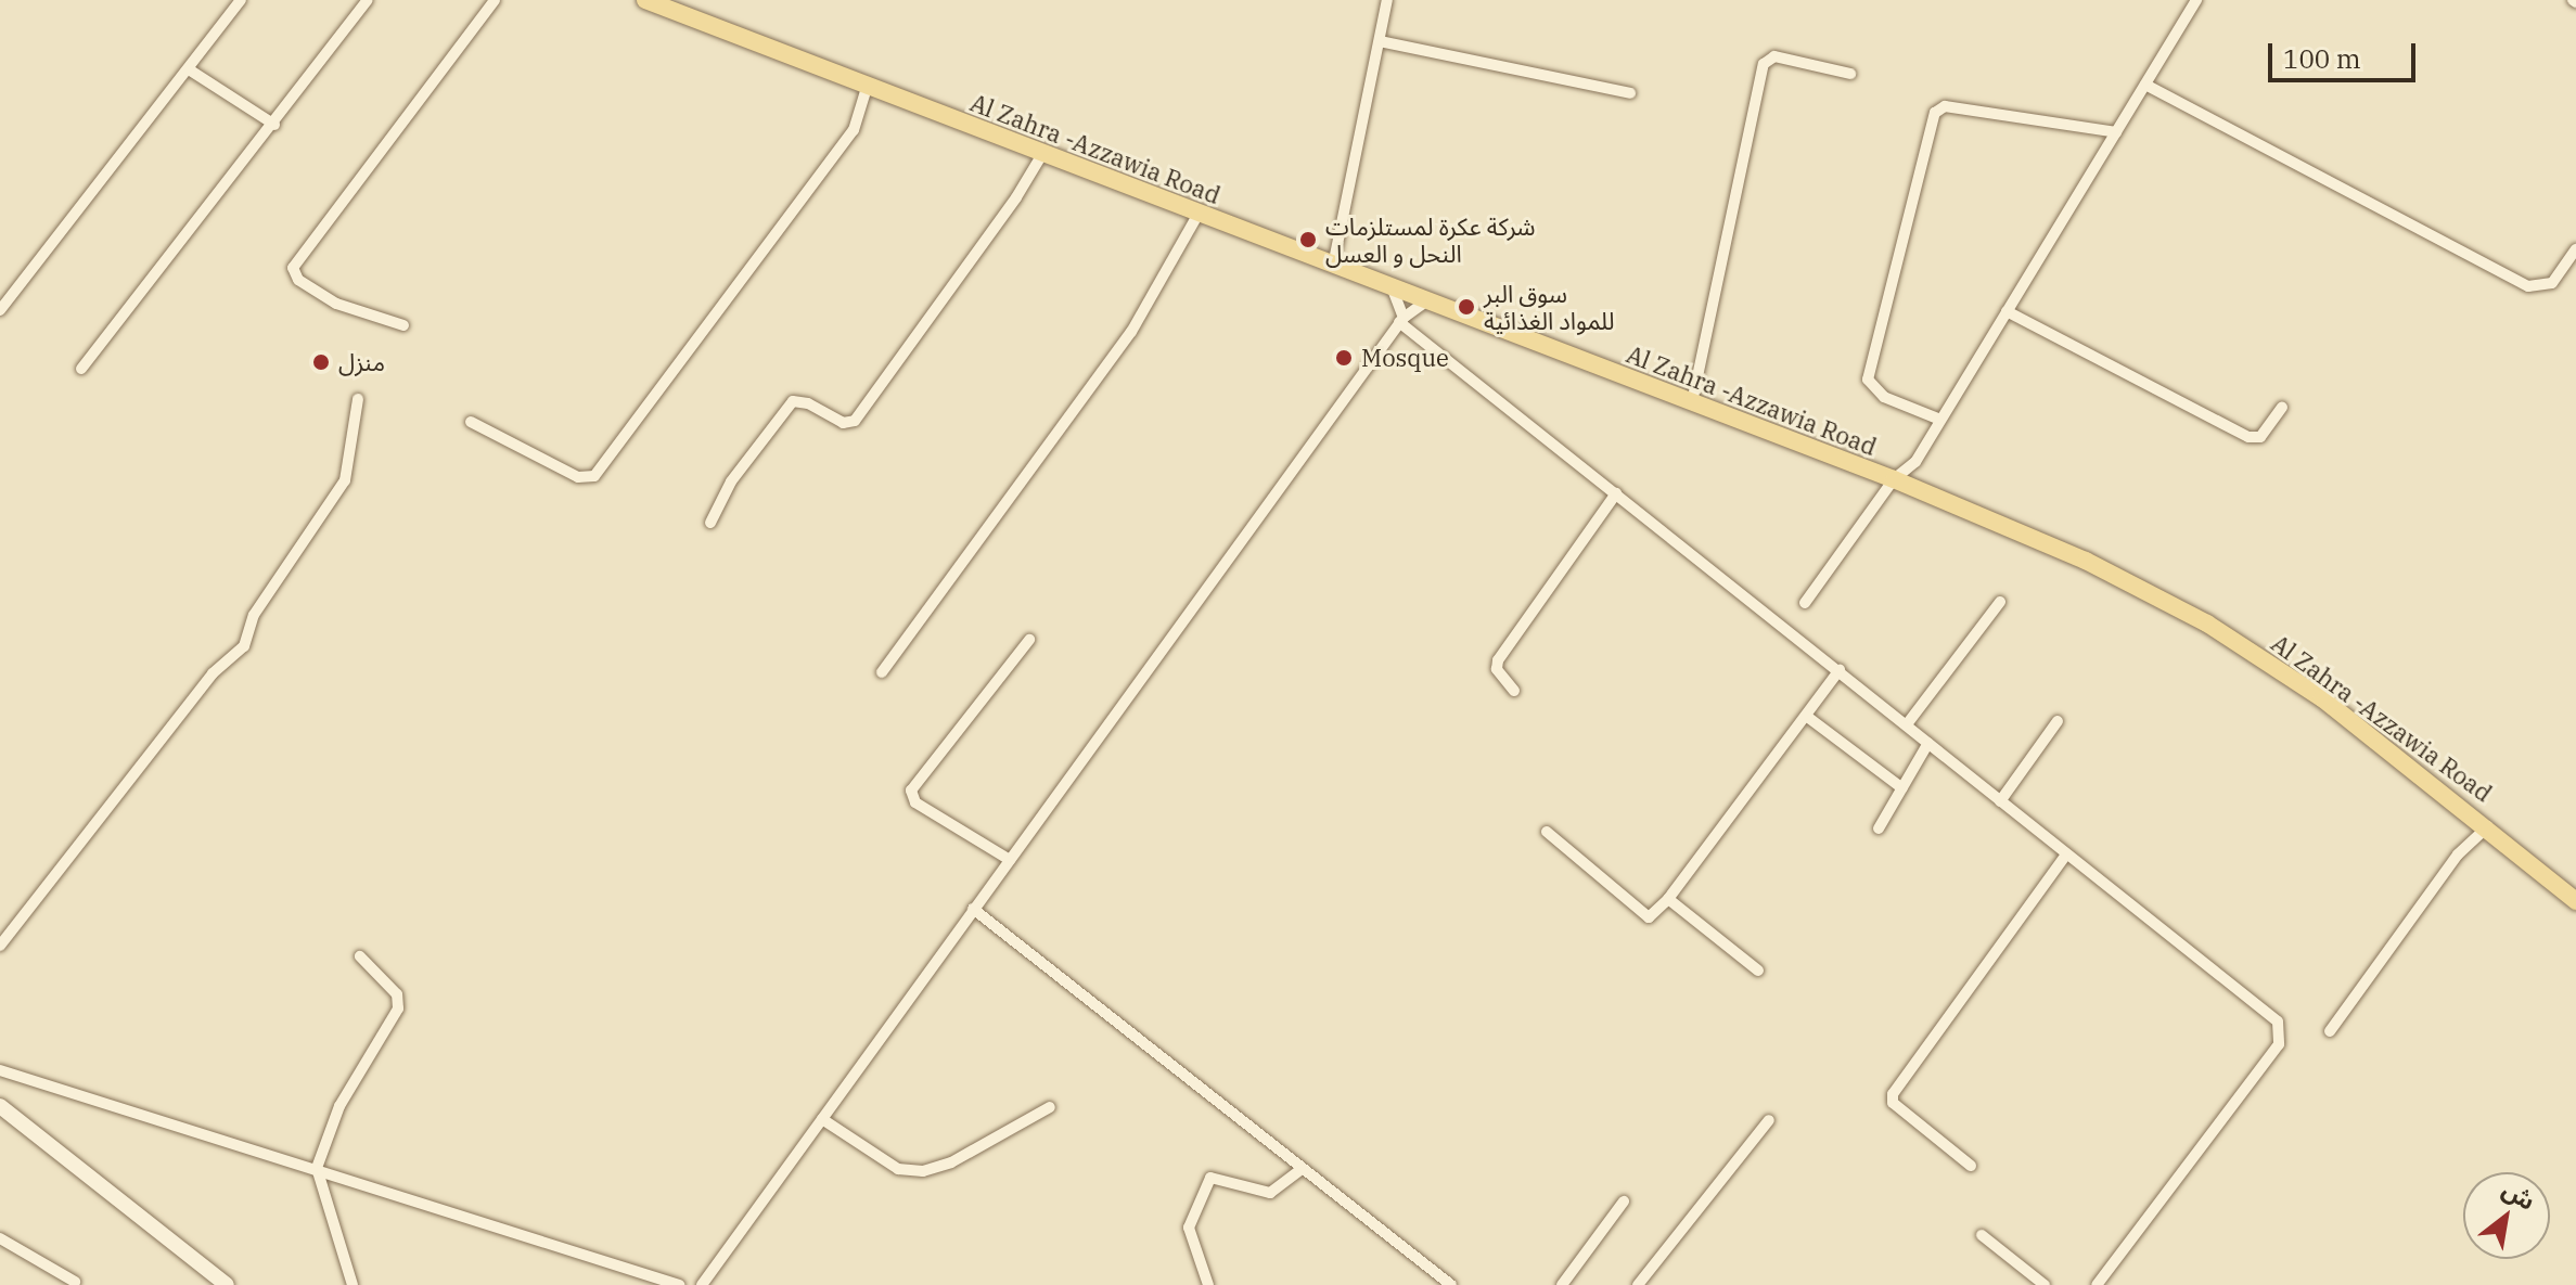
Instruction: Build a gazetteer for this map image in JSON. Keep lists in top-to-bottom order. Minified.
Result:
{"streets":{"main road":["Al Zahra -Azzawia Road"]},"places":["شركة عكرة لمستلزمات النحل و العسل","سوق البر للمواد الغذائية","Mosque","منزل"],"scale_bar":"100 m","north":"top right"}
